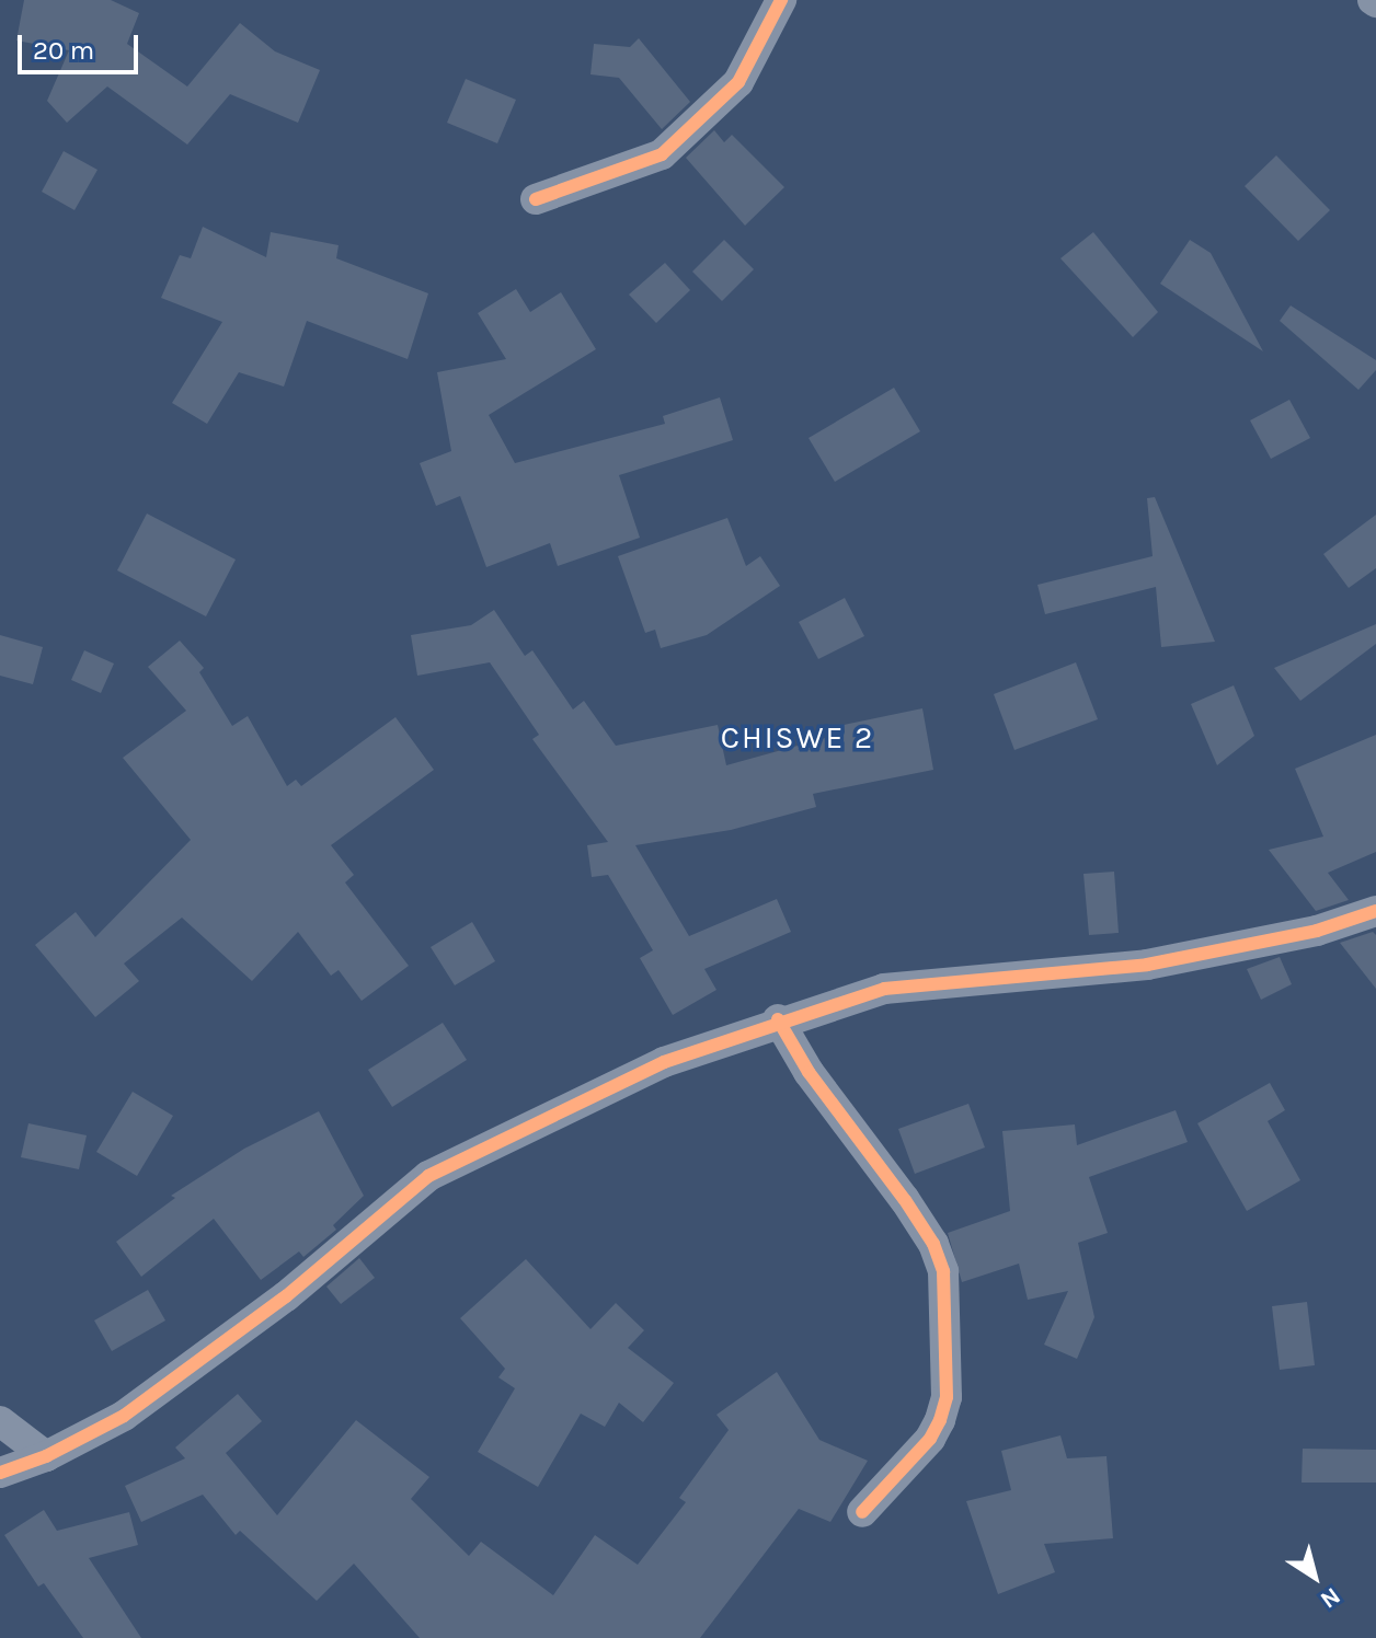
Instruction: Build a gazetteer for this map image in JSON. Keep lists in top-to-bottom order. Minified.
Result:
{"districts":["CHISWE 2"],"scale_bar":"20 m","north":"bottom right"}
